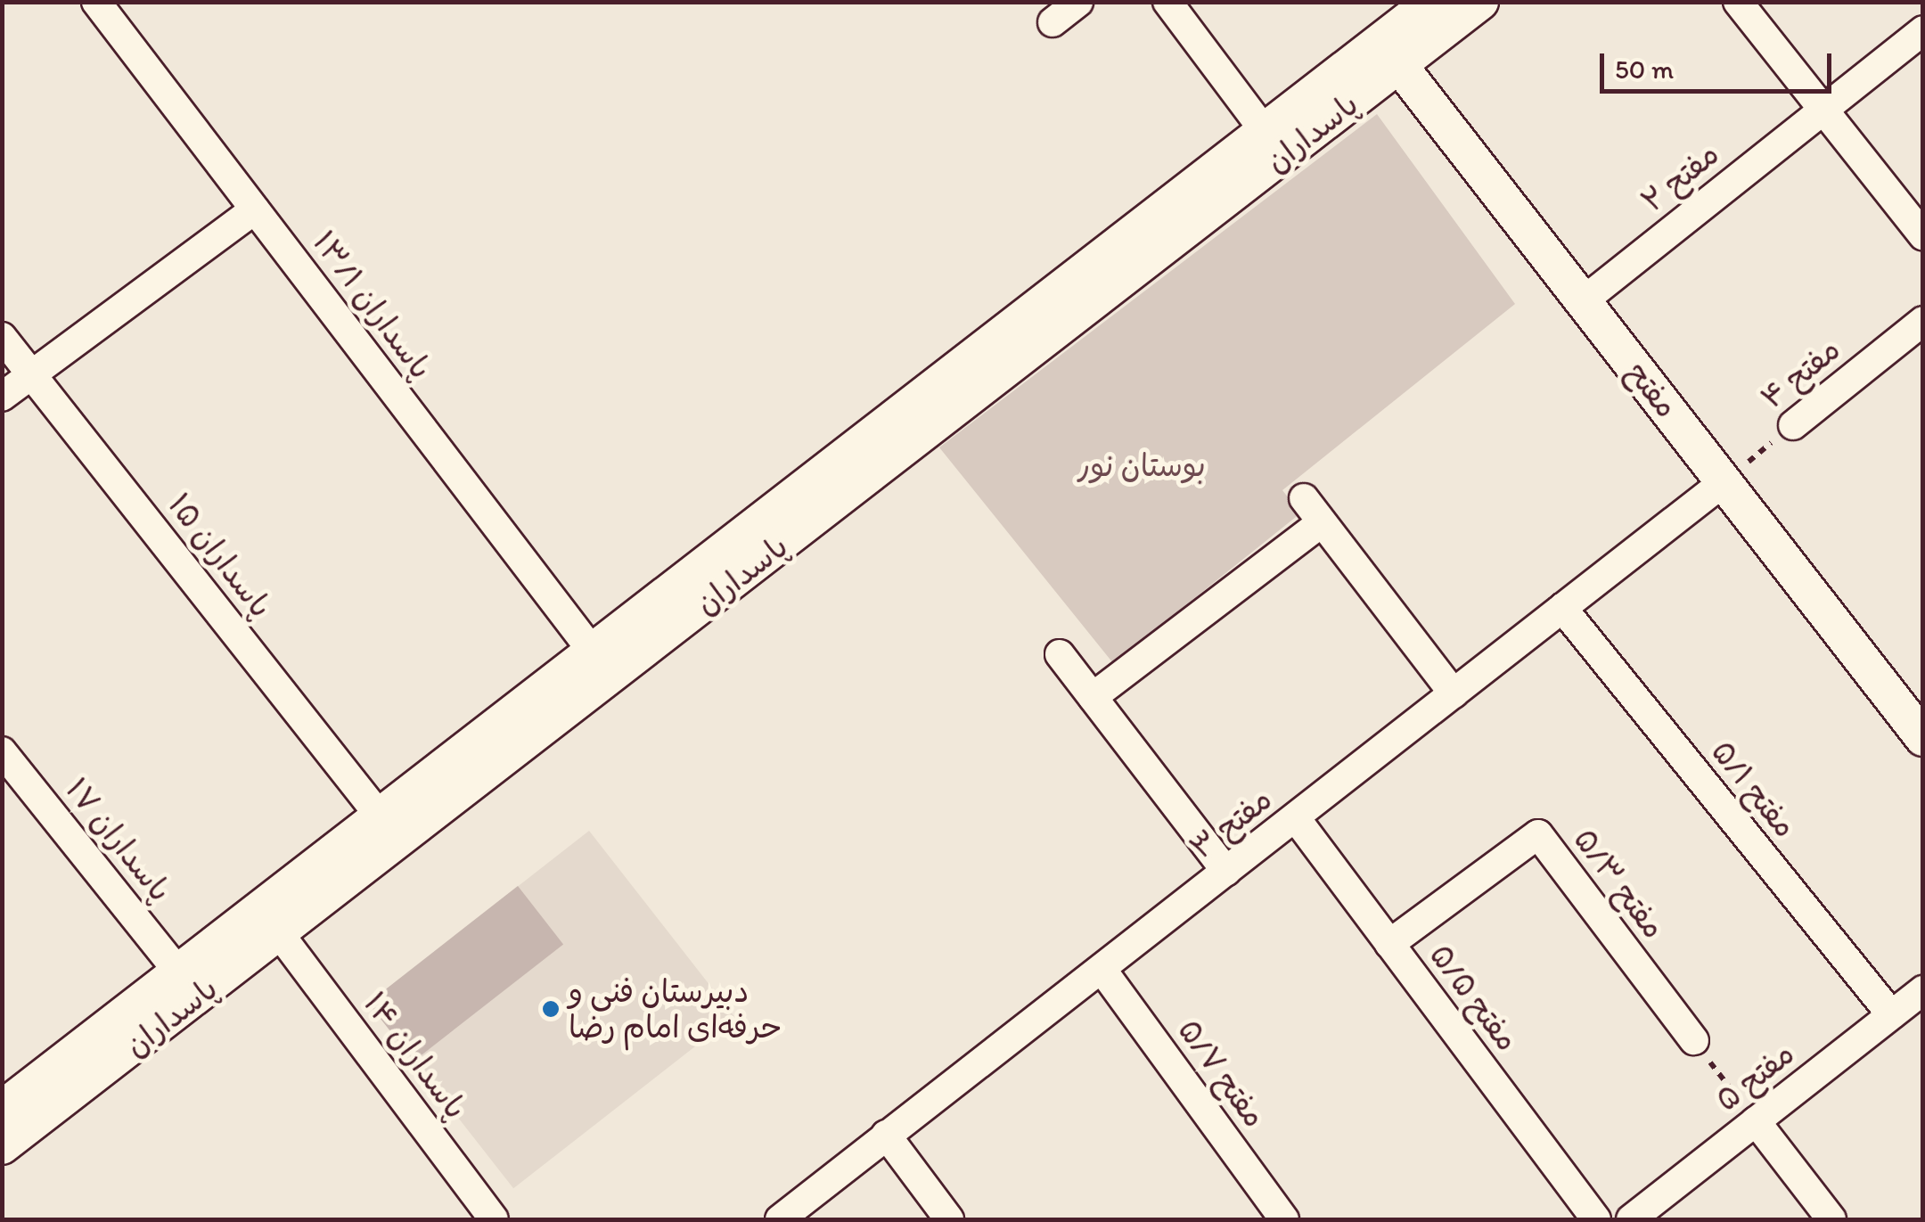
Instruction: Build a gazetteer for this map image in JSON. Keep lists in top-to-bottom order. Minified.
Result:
{"streets":{"street":["پاسداران","مفتح ۲","پاسداران ۱۳/۱","مفتح ۴","مفتح","پاسداران ۱۵","مفتح ۵/۱","مفتح ۳","پاسداران ۱۷","مفتح ۵/۳","مفتح ۵/۵","پاسداران ۱۴","مفتح ۵/۷","مفتح ۵"]},"crossings":[["پاسداران","پاسداران ۱۳/۱"],["پاسداران","مفتح"],["پاسداران","پاسداران ۱۵"],["پاسداران","پاسداران ۱۷"],["پاسداران","پاسداران ۱۴"],["مفتح ۲","مفتح"],["مفتح ۴","مفتح"],["مفتح ۴","مفتح ۳"],["مفتح","مفتح ۳"],["مفتح ۵/۱","مفتح ۳"],["مفتح ۵/۱","مفتح ۵"],["مفتح ۳","مفتح ۵/۵"],["مفتح ۳","مفتح ۵/۷"],["مفتح ۵/۳","مفتح ۵/۵"]],"parks":["بوستان نور"],"places":["دبیرستان فنی و حرفه‌ای امام رضا"],"scale_bar":"50 m"}
